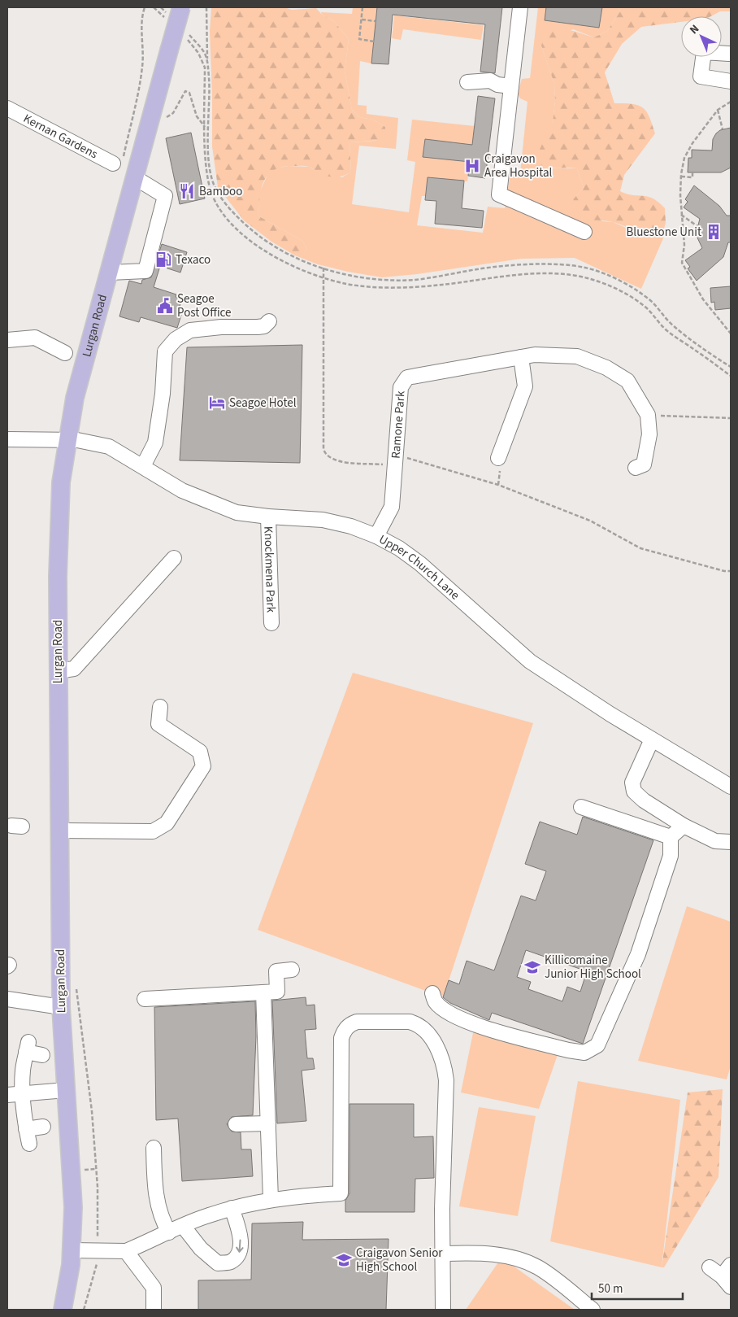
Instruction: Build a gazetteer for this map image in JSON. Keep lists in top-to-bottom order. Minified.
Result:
{"streets":{"main road":["Lurgan Road"],"street":["Kernan Gardens","Ramone Park","Upper Church Lane","Knockmena Park"]},"crossings":[["Lurgan Road","Upper Church Lane"],["Ramone Park","Upper Church Lane"],["Upper Church Lane","Knockmena Park"]],"places":{"hospital":["Craigavon Area Hospital"],"restaurant":["Bamboo"],"building":["Bluestone Unit"],"fuel station":["Texaco"],"public building":["Seagoe Post Office"],"hotel":["Seagoe Hotel"],"school or university":["Killicomaine Junior High School","Craigavon Senior High School"]},"scale_bar":"50 m","north":"top left"}
